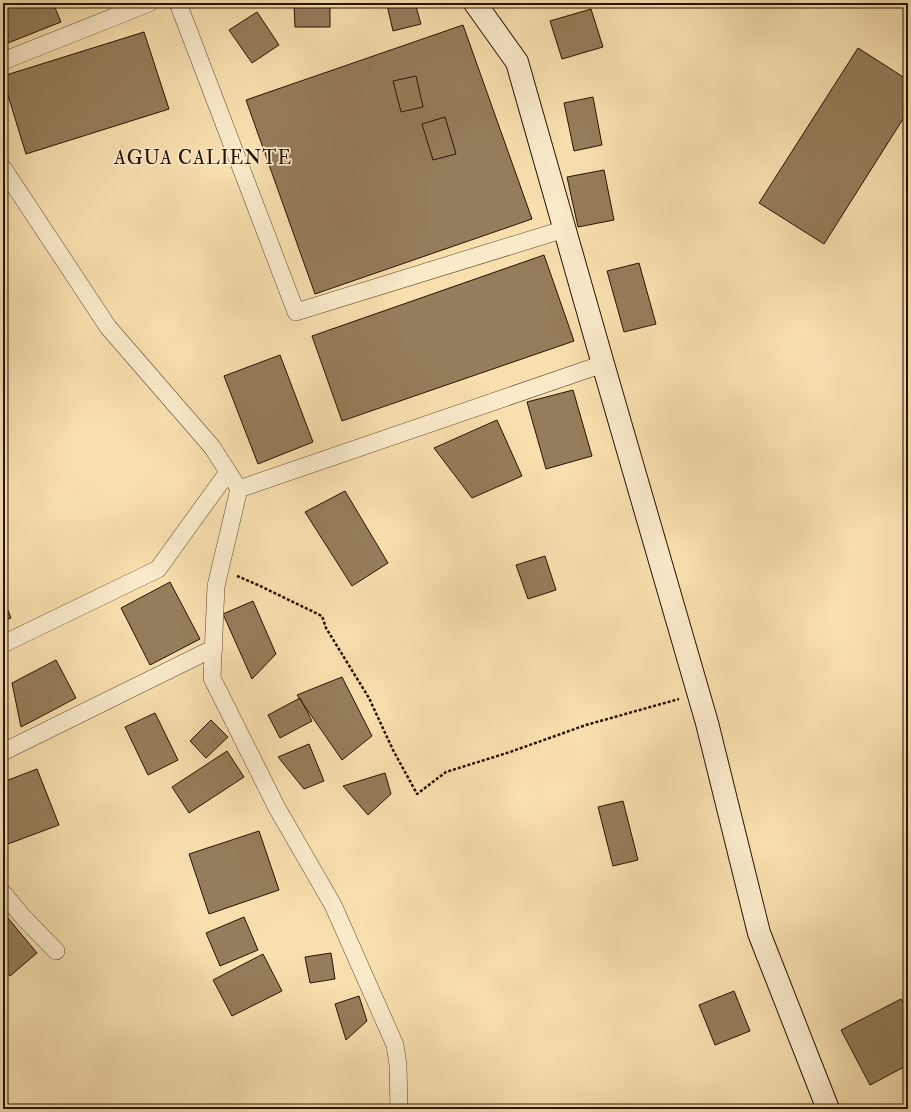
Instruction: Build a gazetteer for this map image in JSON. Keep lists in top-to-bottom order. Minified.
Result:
{"districts":["AGUA CALIENTE"]}
